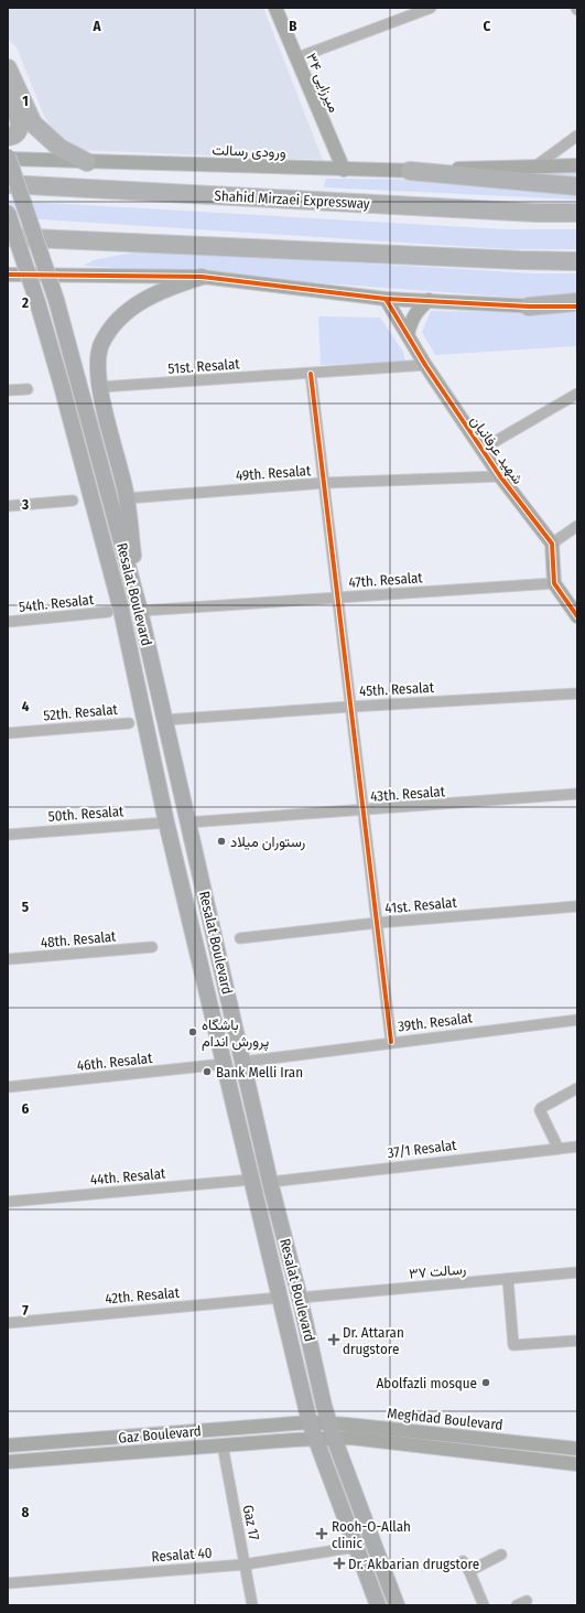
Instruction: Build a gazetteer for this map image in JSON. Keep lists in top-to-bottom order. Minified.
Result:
{"streets":{"highway":["Shahid Mirzaei Expressway"],"main road":["میرزایی ۳۴","ورودی رسالت","شهید عرفانیان","Resalat Boulevard","Meghdad Boulevard","Gaz Boulevard"],"street":["51st. Resalat","49th. Resalat","47th. Resalat","54th. Resalat","45th. Resalat","52th. Resalat","43th. Resalat","50th. Resalat","41st. Resalat","48th. Resalat","39th. Resalat","46th. Resalat","37/1 Resalat","44th. Resalat","رسالت ۳۷","42th. Resalat","Gaz 17","Resalat 40"]},"crossings":[["میرزایی ۳۴","ورودی رسالت"],["ورودی رسالت","Resalat Boulevard"],["51st. Resalat","شهید عرفانیان"],["شهید عرفانیان","49th. Resalat"],["47th. Resalat","Resalat Boulevard"],["Resalat Boulevard","45th. Resalat"],["Resalat Boulevard","43th. Resalat"],["Resalat Boulevard","50th. Resalat"],["Resalat Boulevard","39th. Resalat"],["Resalat Boulevard","46th. Resalat"],["Resalat Boulevard","37/1 Resalat"],["Resalat Boulevard","44th. Resalat"],["Resalat Boulevard","رسالت ۳۷"],["Resalat Boulevard","42th. Resalat"],["Resalat Boulevard","Meghdad Boulevard"],["Resalat Boulevard","Gaz Boulevard"],["Resalat Boulevard","Resalat 40"],["Meghdad Boulevard","Gaz Boulevard"],["Gaz Boulevard","Gaz 17"],["Gaz 17","Resalat 40"]],"places":{"other":["رستوران میلاد","باشگاه پرورش اندام","Bank Melli Iran","Abolfazli mosque"],"health":["Dr. Attaran drugstore","Rooh-O-Allah clinic","Dr. َAkbarian drugstore"]},"grid":{"columns":["A","B","C"],"rows":["1","2","3","4","5","6","7","8"]}}
